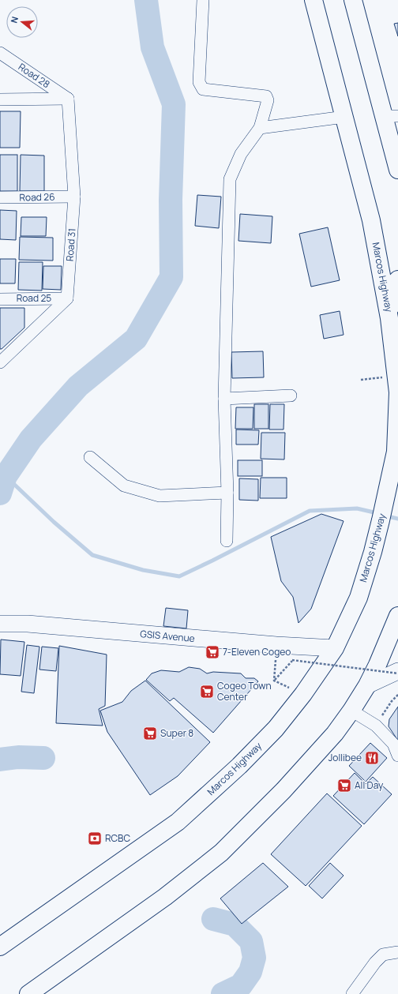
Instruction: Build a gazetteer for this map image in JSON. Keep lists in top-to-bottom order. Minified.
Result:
{"streets":{"main road":["Marcos Highway"],"street":["Road 28","Road 26","Road 31","Road 25","GSIS Avenue"]},"crossings":[["Road 28","Road 31"],["Road 26","Road 31"],["Road 31","Road 25"],["Marcos Highway","GSIS Avenue"]],"places":{"supermarket":["7-Eleven Cogeo","Cogeo Town Center","Super 8","All Day"],"restaurant":["Jollibee"],"bank":["RCBC"]},"north":"left"}
